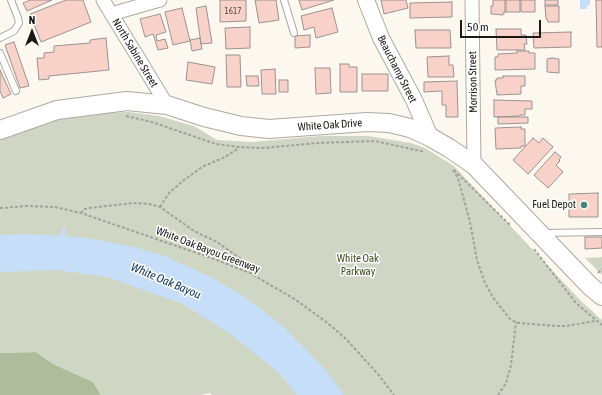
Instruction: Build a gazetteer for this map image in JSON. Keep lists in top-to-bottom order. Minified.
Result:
{"streets":{"main road":["White Oak Drive"],"street":["North Sabine Street","Beauchamp Street","Morrison Street"],"path":["White Oak Bayou Greenway"]},"crossings":[["North Sabine Street","White Oak Drive"],["Beauchamp Street","White Oak Drive"],["Morrison Street","White Oak Drive"]],"water":["White Oak Bayou"],"parks":["White Oak Parkway"],"places":["Fuel Depot"],"house_numbers":["1617"],"scale_bar":"50 m","north":"top"}
